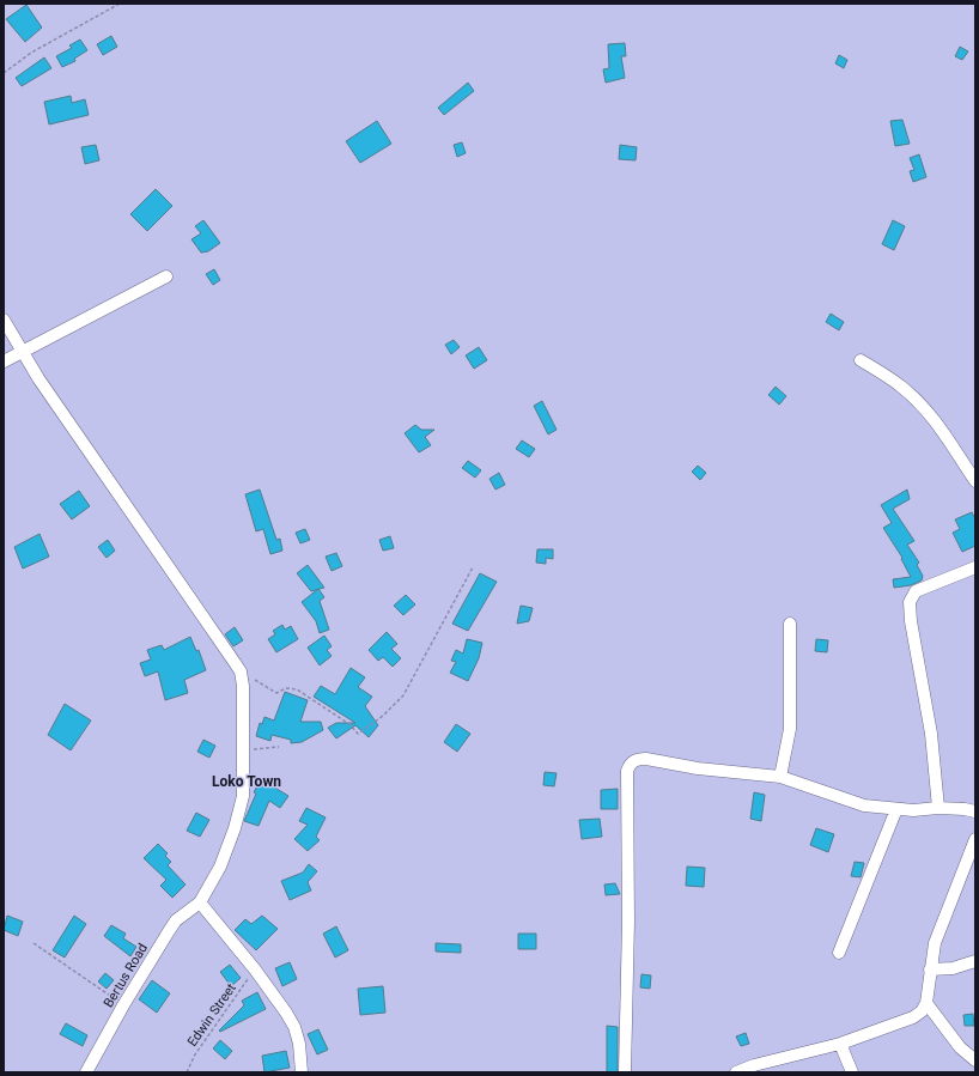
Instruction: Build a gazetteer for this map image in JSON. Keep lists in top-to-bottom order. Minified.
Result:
{"streets":{"street":["Bertus Road"],"path":["Edwin Street"]},"districts":["Loko Town"]}
